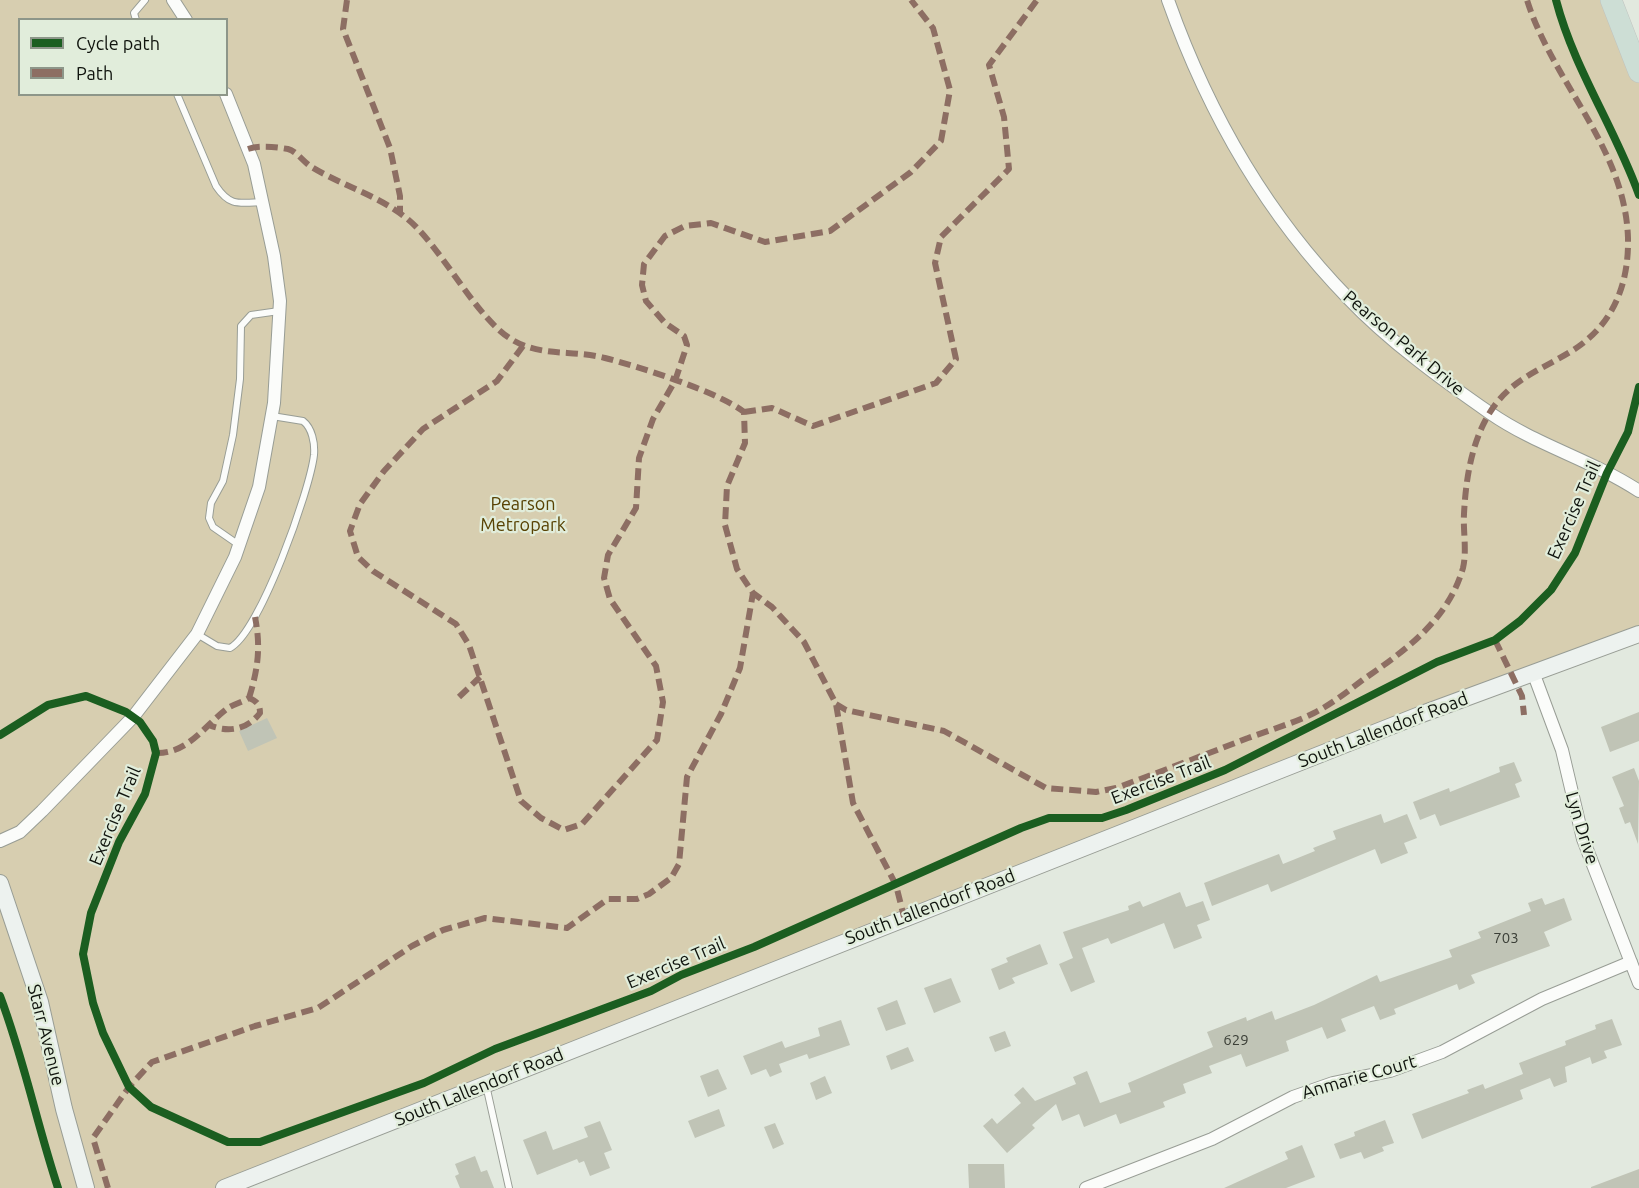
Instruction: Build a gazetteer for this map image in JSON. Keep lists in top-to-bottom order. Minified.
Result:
{"streets":{"street":["Pearson Park Drive","South Lallendorf Road","Lyn Drive","Starr Avenue","Anmarie Court"],"cycle path":["Exercise Trail"]},"crossings":[["South Lallendorf Road","Lyn Drive"],["Lyn Drive","Anmarie Court"]],"parks":["Pearson Metropark"],"house_numbers":["703","629"],"legend":["Cycle path","Path"]}
